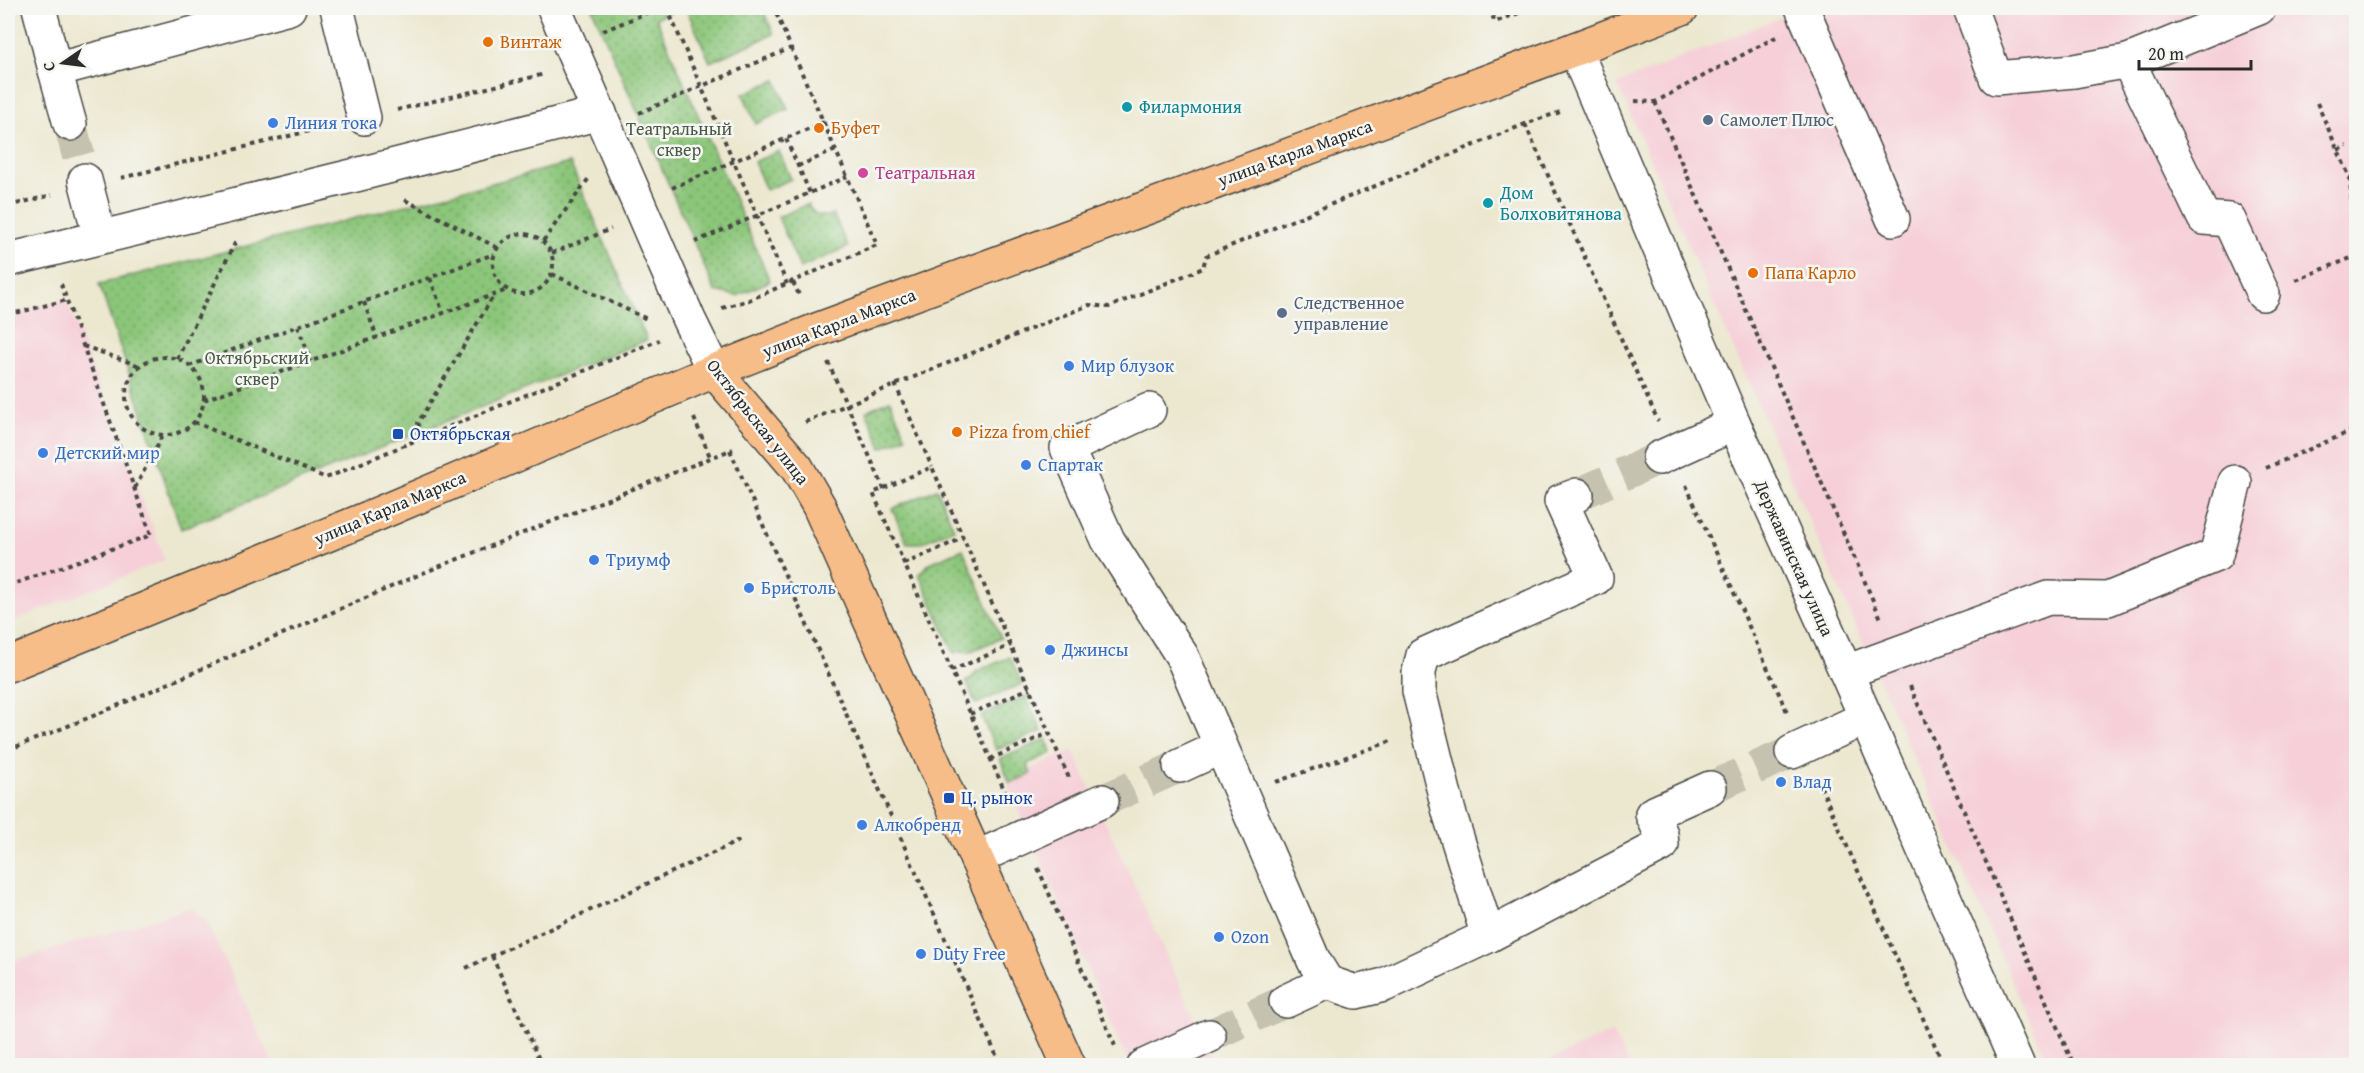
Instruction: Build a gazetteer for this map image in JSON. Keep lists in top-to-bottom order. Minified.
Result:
{"streets":{"main road":["улица Карла Маркса","Октябрьская улица"],"street":["Державинская улица"]},"crossings":[["улица Карла Маркса","Октябрьская улица"],["улица Карла Маркса","Державинская улица"]],"parks":["Театральный сквер","Октябрьский сквер"],"places":{"other":["Винтаж","Филармония","Самолет Плюс","Линия тока","Буфет","Театральная","Дом Болховитянова","Папа Карло","Следственное управление","Мир блузок","Pizza from chief","Детский мир","Спартак","Триумф","Бристоль","Джинсы","Влад","Алкобренд","Ozon","Duty Free"],"transit":["Октябрьская","Ц. рынок"]},"scale_bar":"20 m","north":"left"}
